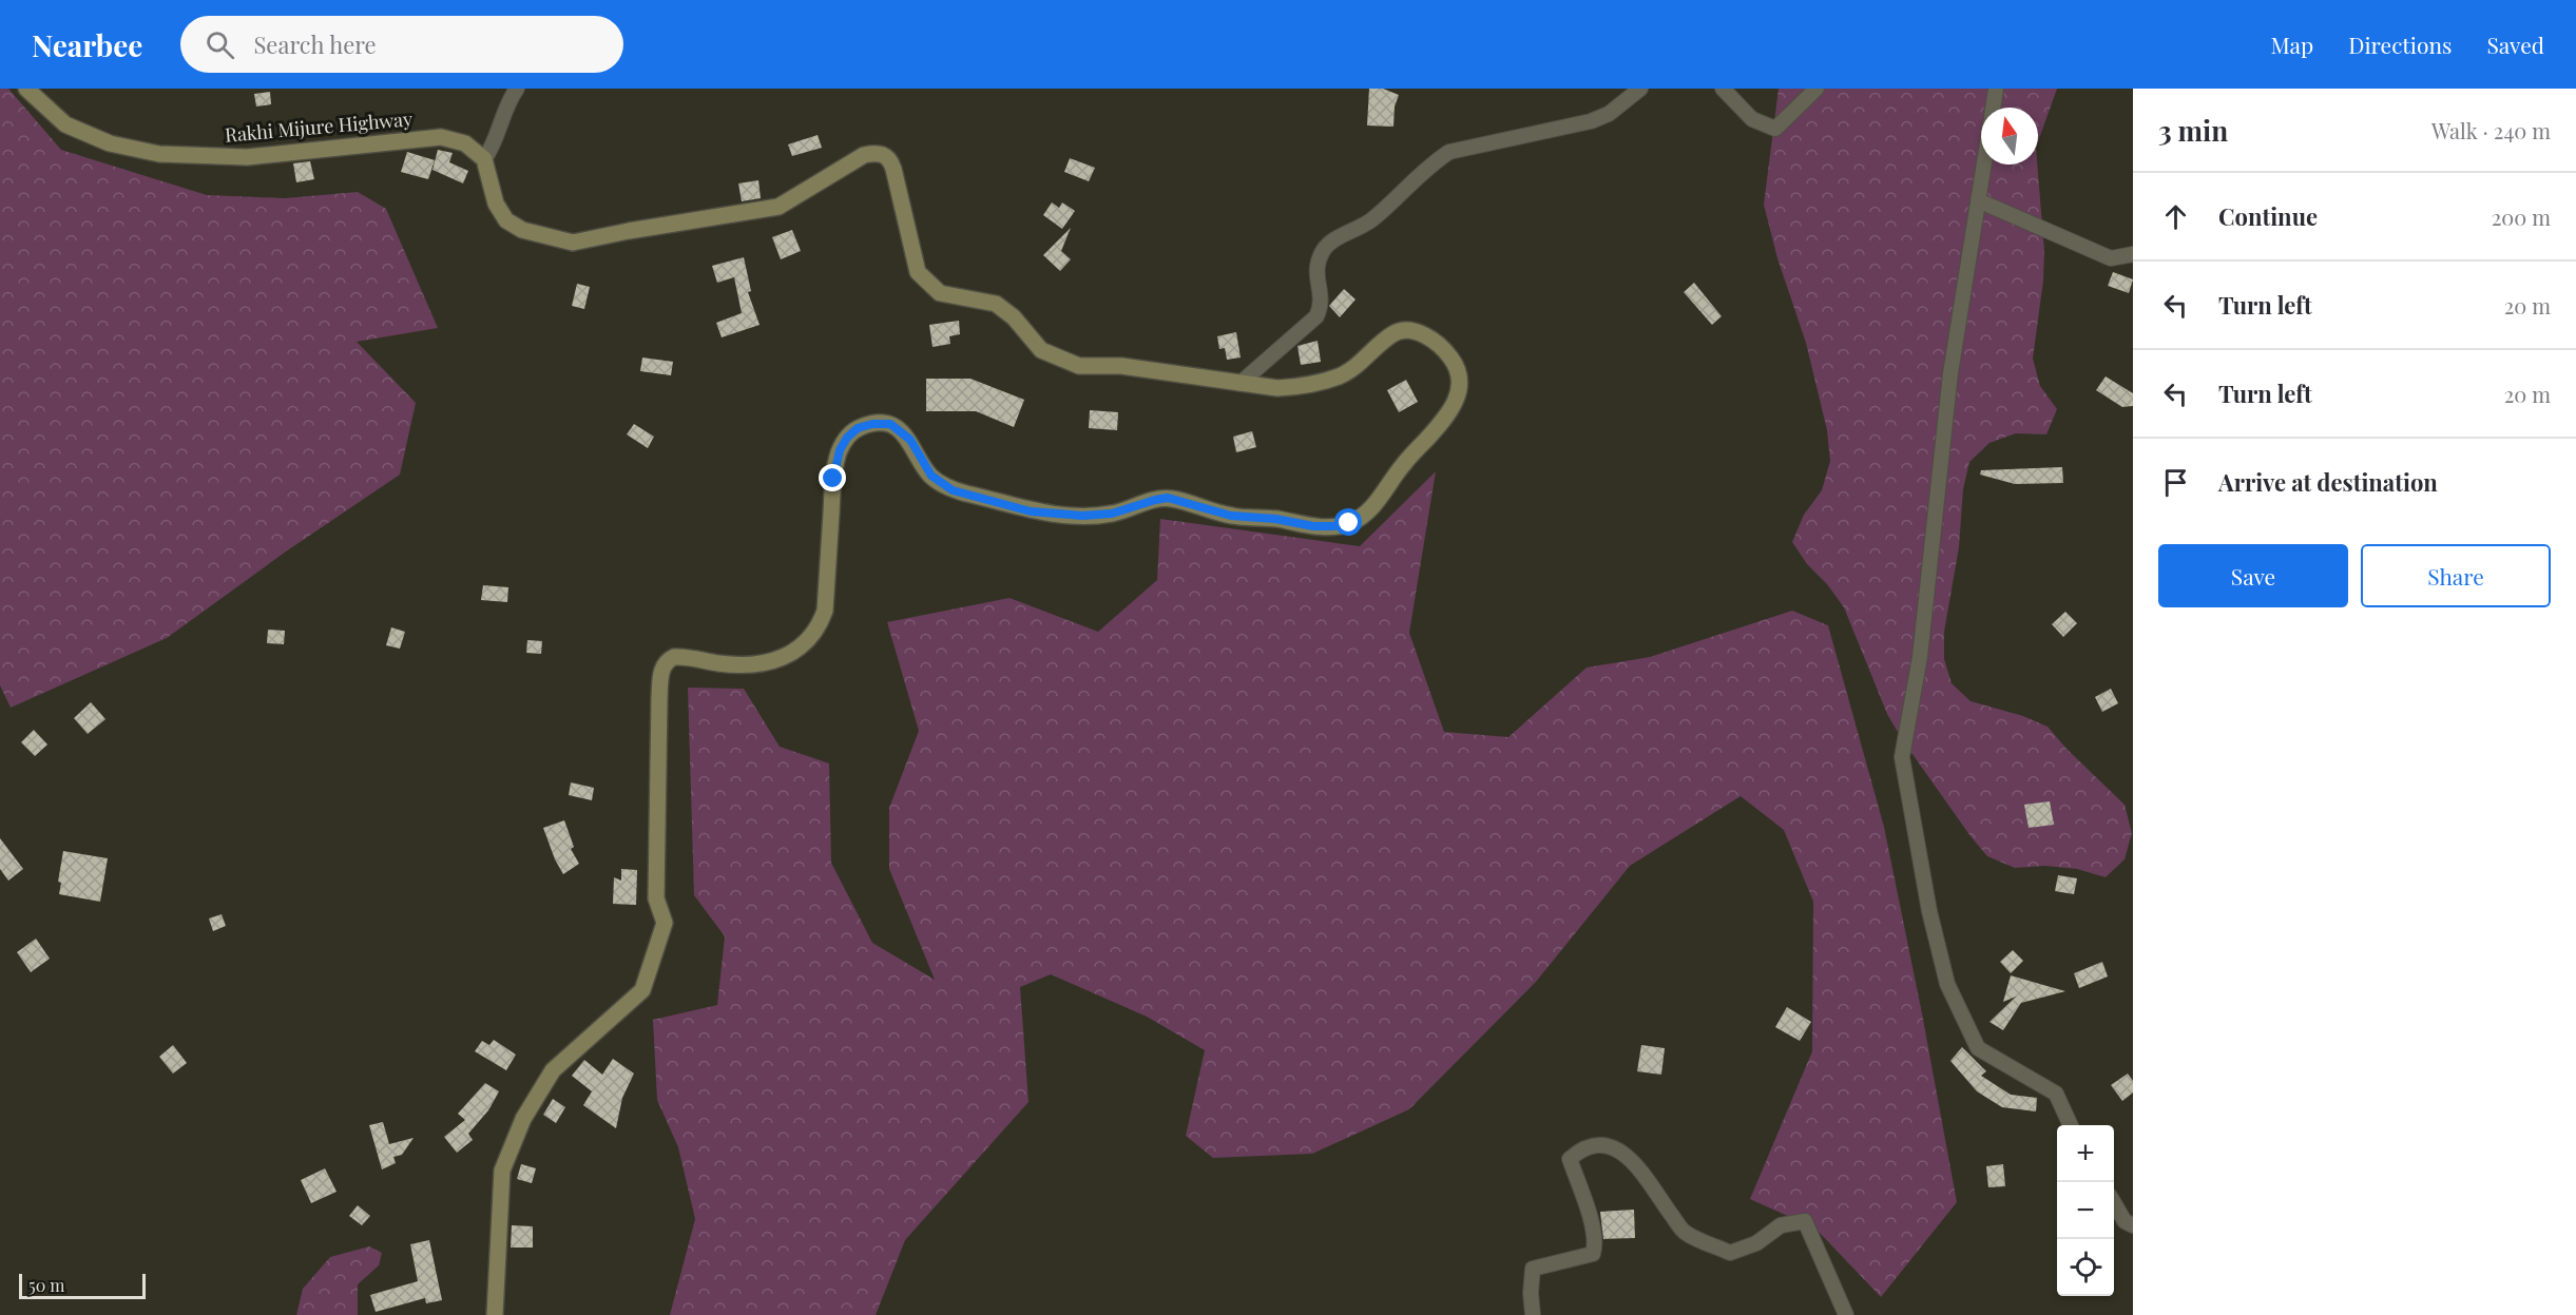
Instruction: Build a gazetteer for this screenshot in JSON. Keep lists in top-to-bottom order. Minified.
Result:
{"streets":{"main road":["Rakhi Mijure Highway"]},"scale_bar":"50 m","north":"top","page":{"header":"Nearbee","search":"Search here","nav":["Map","Directions","Saved"],"heading":["3 min","Walk · 240 m"],"list":[["Continue","200 m"],["Turn left","20 m"],["Turn left","20 m"],"Arrive at destination"],"buttons":["Save","Share"],"map_buttons":["+","−"],"scale":"50 m"}}
